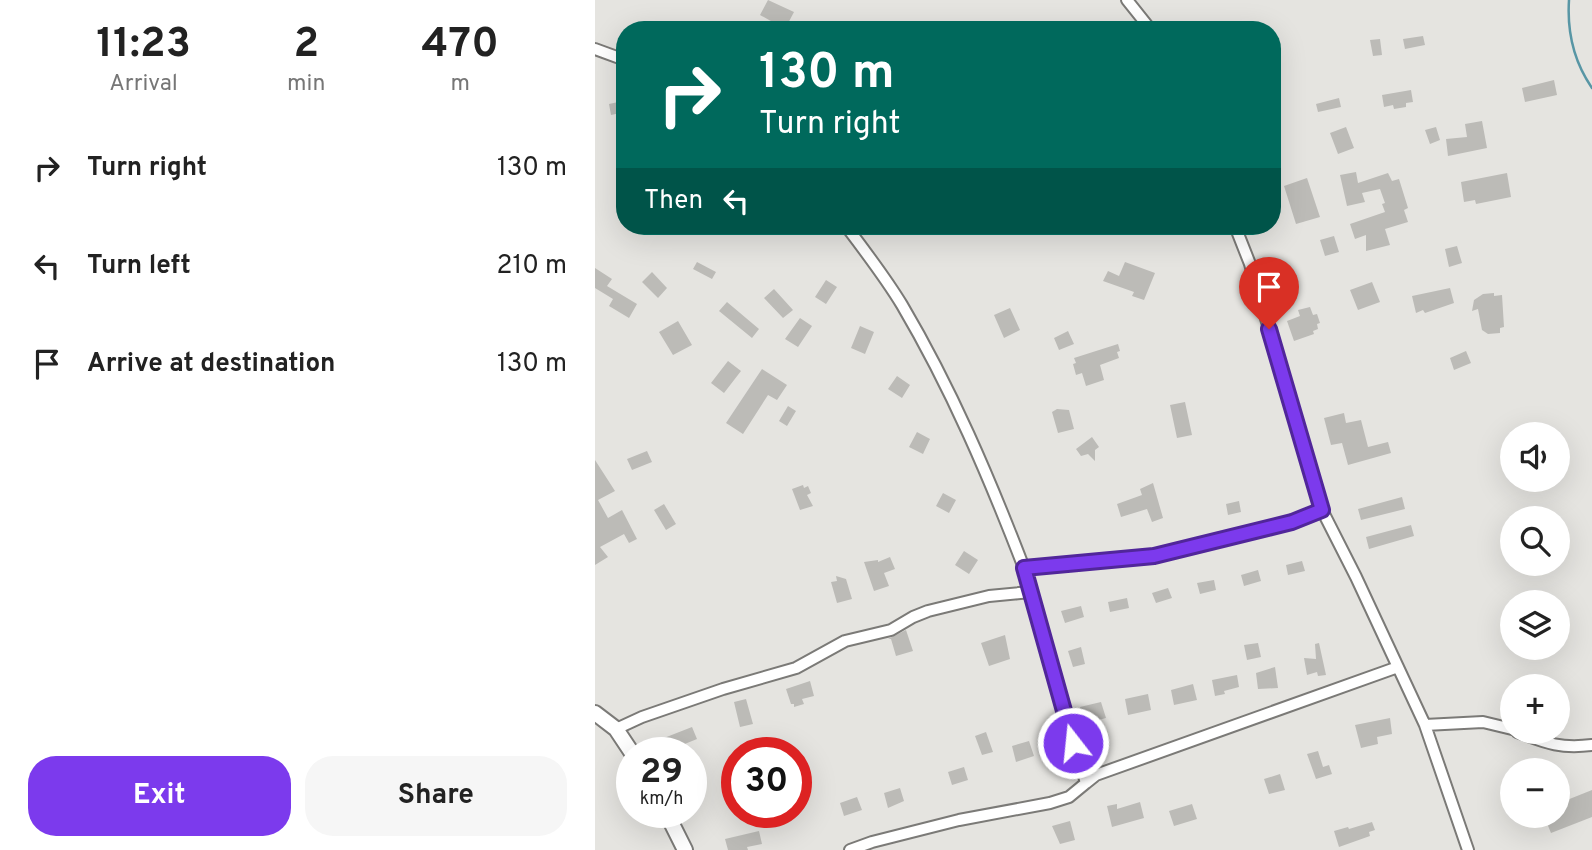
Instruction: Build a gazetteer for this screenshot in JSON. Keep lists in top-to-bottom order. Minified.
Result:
{"page":{"eta":["11:23","Arrival","2","min","470","m"],"turn":["130 m","Turn right"],"list":[{"name":"Turn right","value":"130 m"},{"name":"Turn left","value":"210 m"},{"name":"Arrive at destination","value":"130 m"}],"then":"Then","map_buttons":["+","−"],"speed":"29 km/h","limit":"30","buttons":["Exit","Share"]}}
